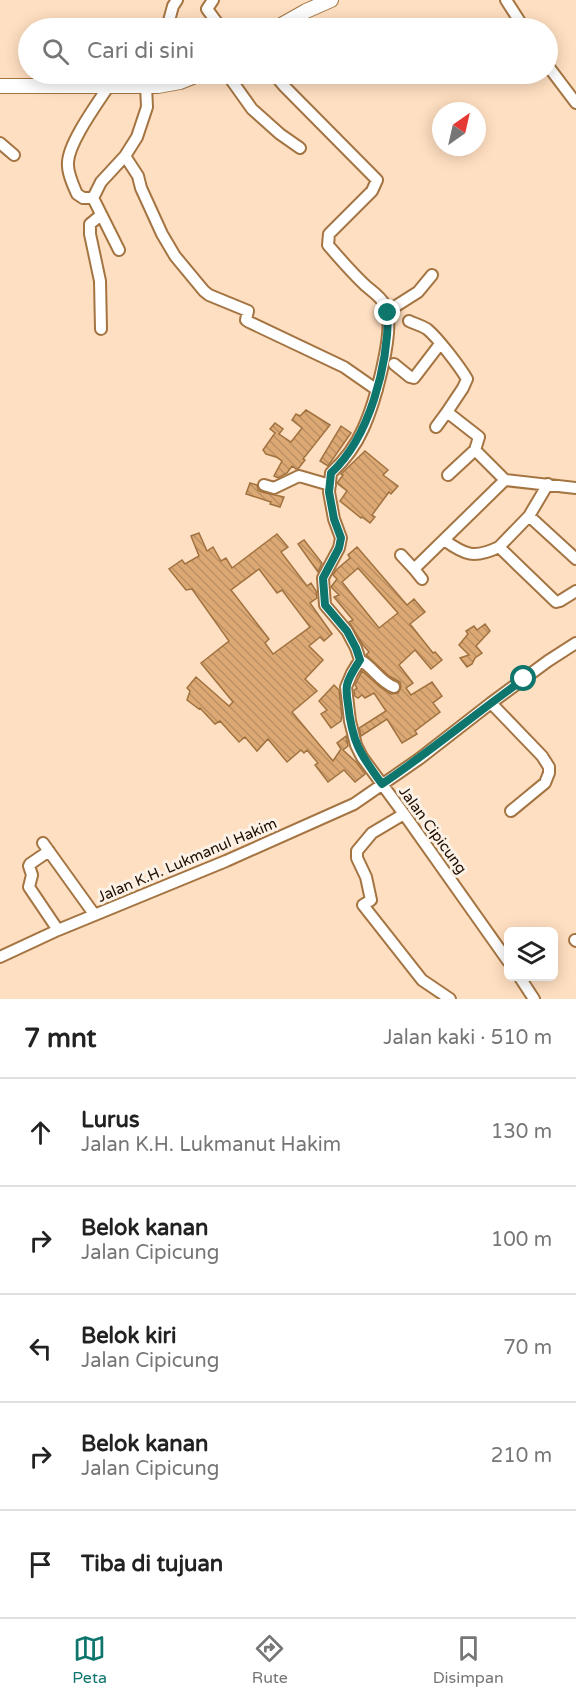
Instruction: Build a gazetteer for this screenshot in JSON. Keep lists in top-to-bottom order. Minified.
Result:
{"streets":{"street":["Jalan Cipicung","Jalan K.H. Lukmanul Hakim"]},"crossings":[["Jalan Cipicung","Jalan K.H. Lukmanul Hakim"]],"north":"top right","page":{"search":"Cari di sini","heading":["7 mnt","Jalan kaki · 510 m"],"list":[["Lurus","Jalan K.H. Lukmanut Hakim","130 m"],["Belok kanan","Jalan Cipicung","100 m"],["Belok kiri","Jalan Cipicung","70 m"],["Belok kanan","Jalan Cipicung","210 m"],"Tiba di tujuan"],"nav":["Peta","Rute","Disimpan"]}}
